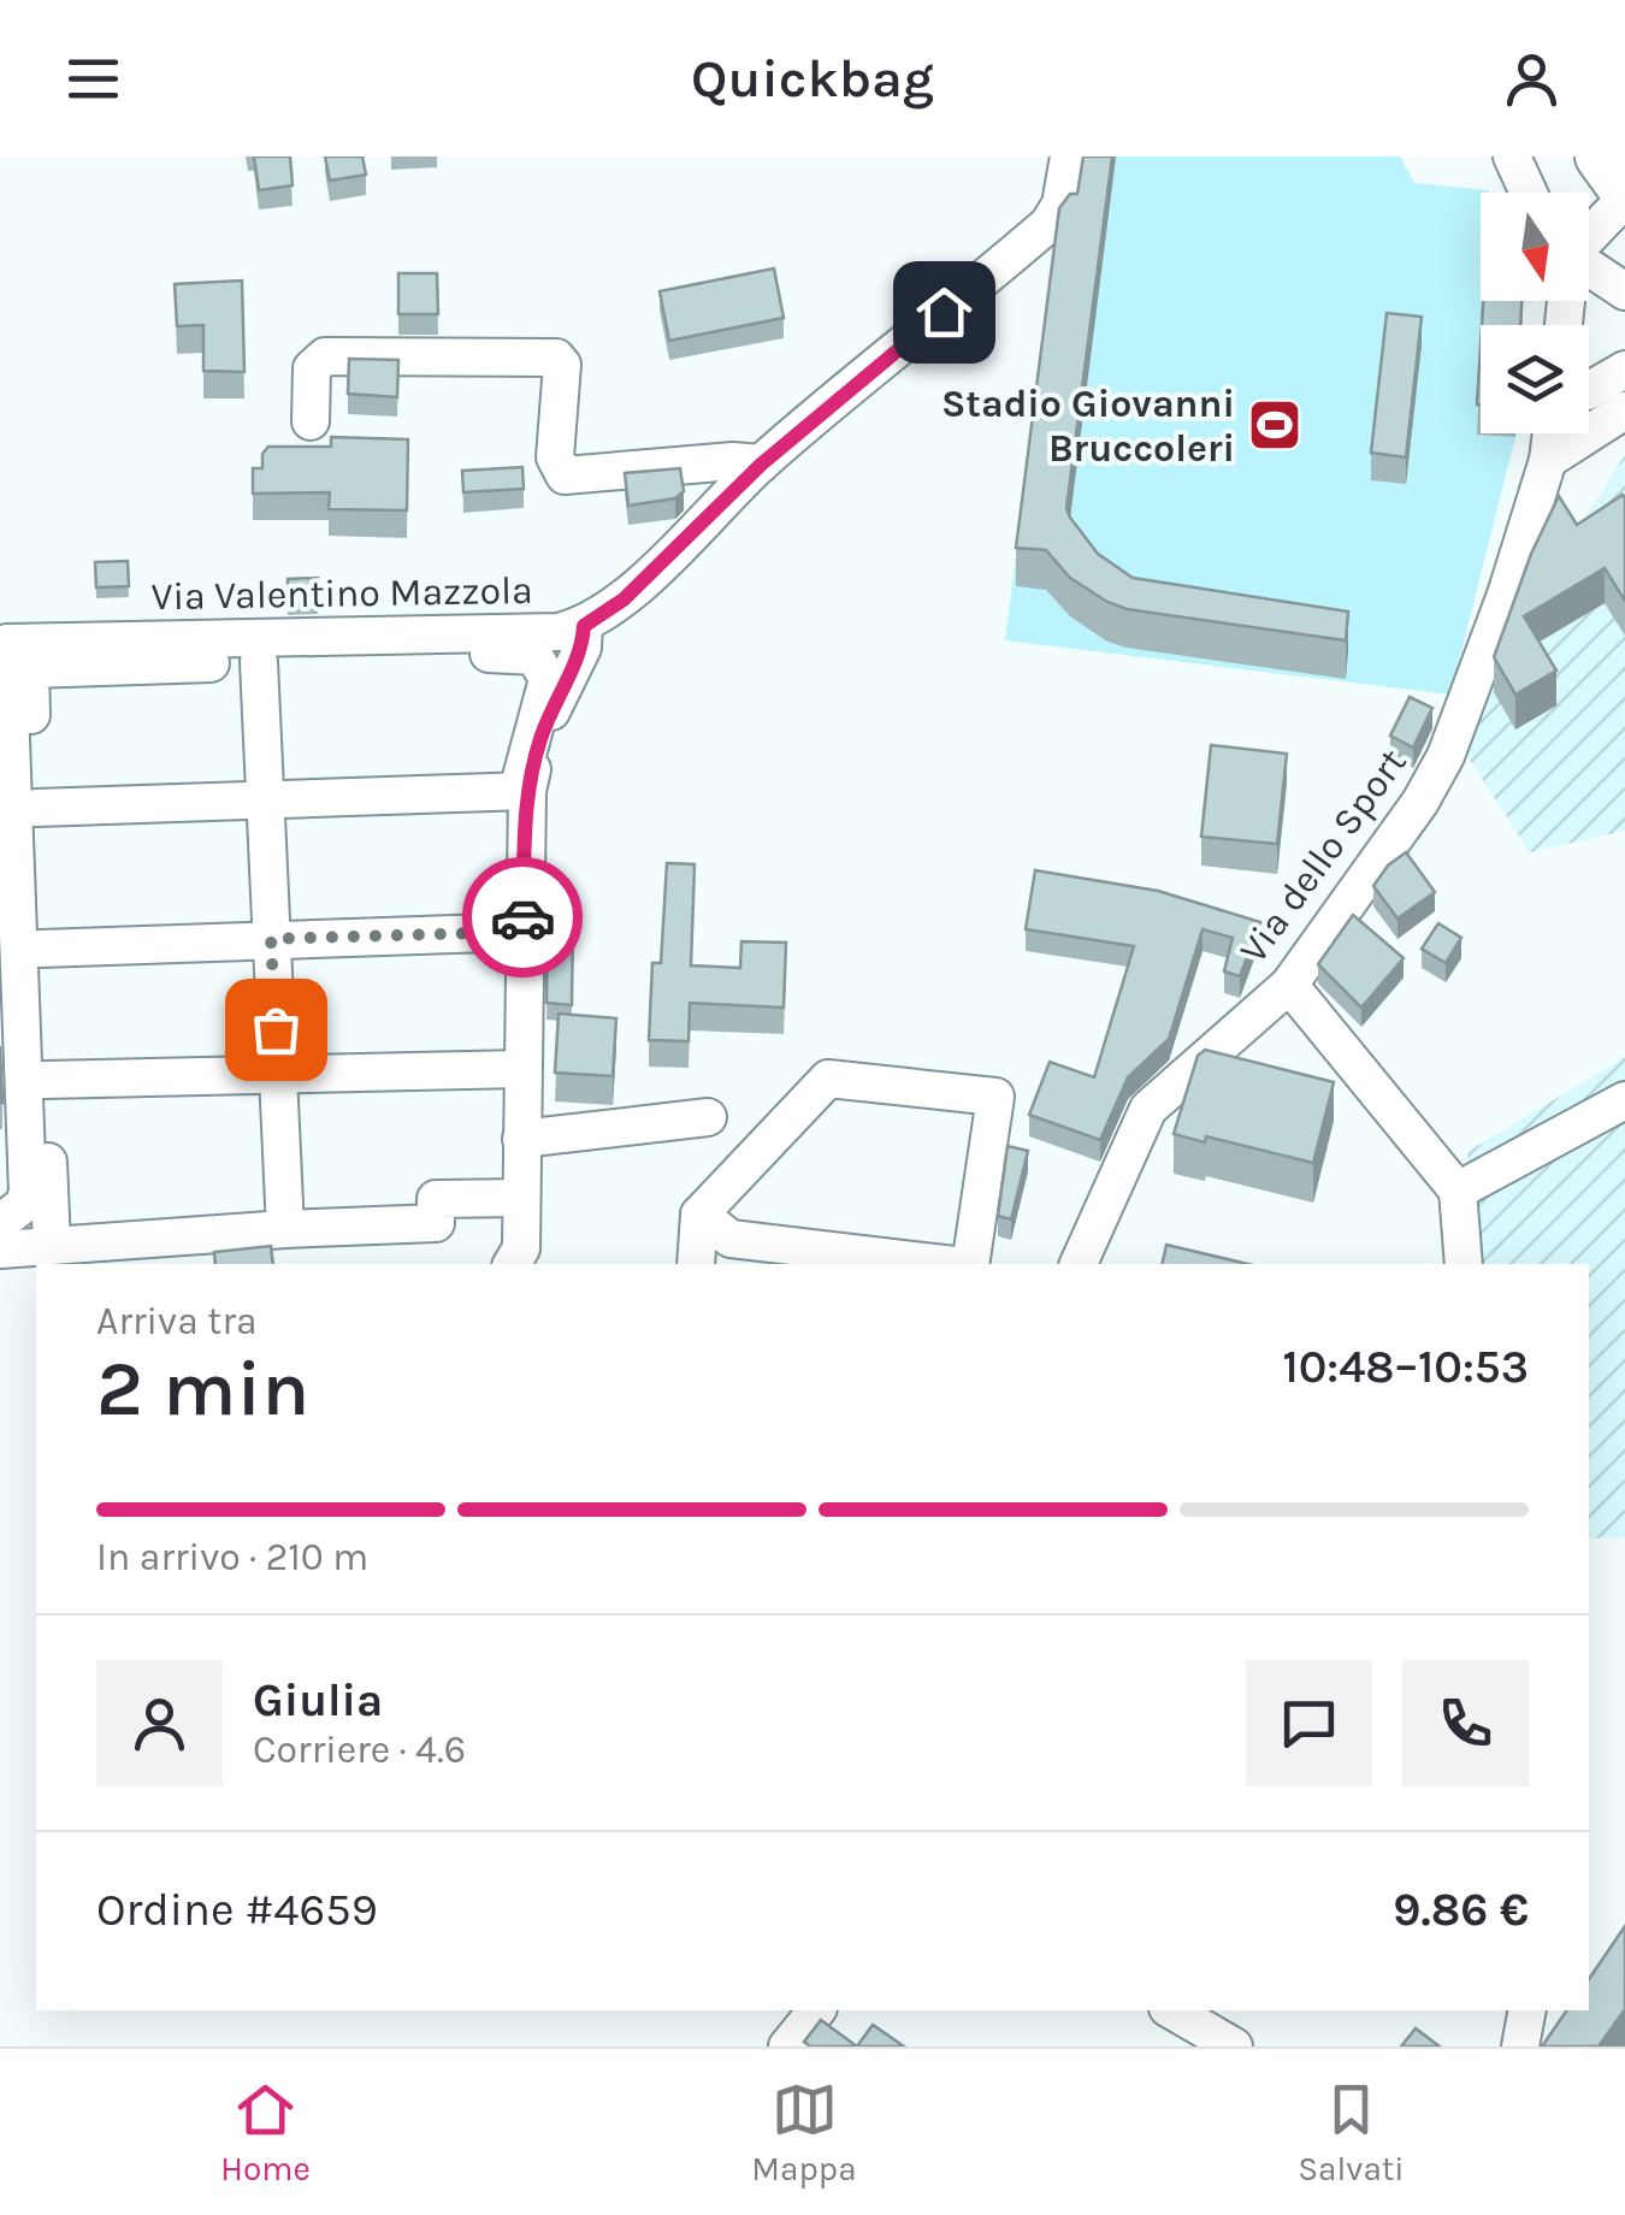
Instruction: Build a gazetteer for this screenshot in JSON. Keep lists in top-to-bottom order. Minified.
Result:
{"streets":{"street":["Via Valentino Mazzola","Via dello Sport"]},"places":{"sports":["Stadio Giovanni Bruccoleri"]},"north":"bottom","page":{"header":"Quickbag","heading":["2 min","Arriva tra","10:48–10:53"],"panel":["Giulia","Corriere · 4.6","Ordine #4659","9.86 €"],"bar":"In arrivo · 210 m","tabs":["Home","Mappa","Salvati"]}}
